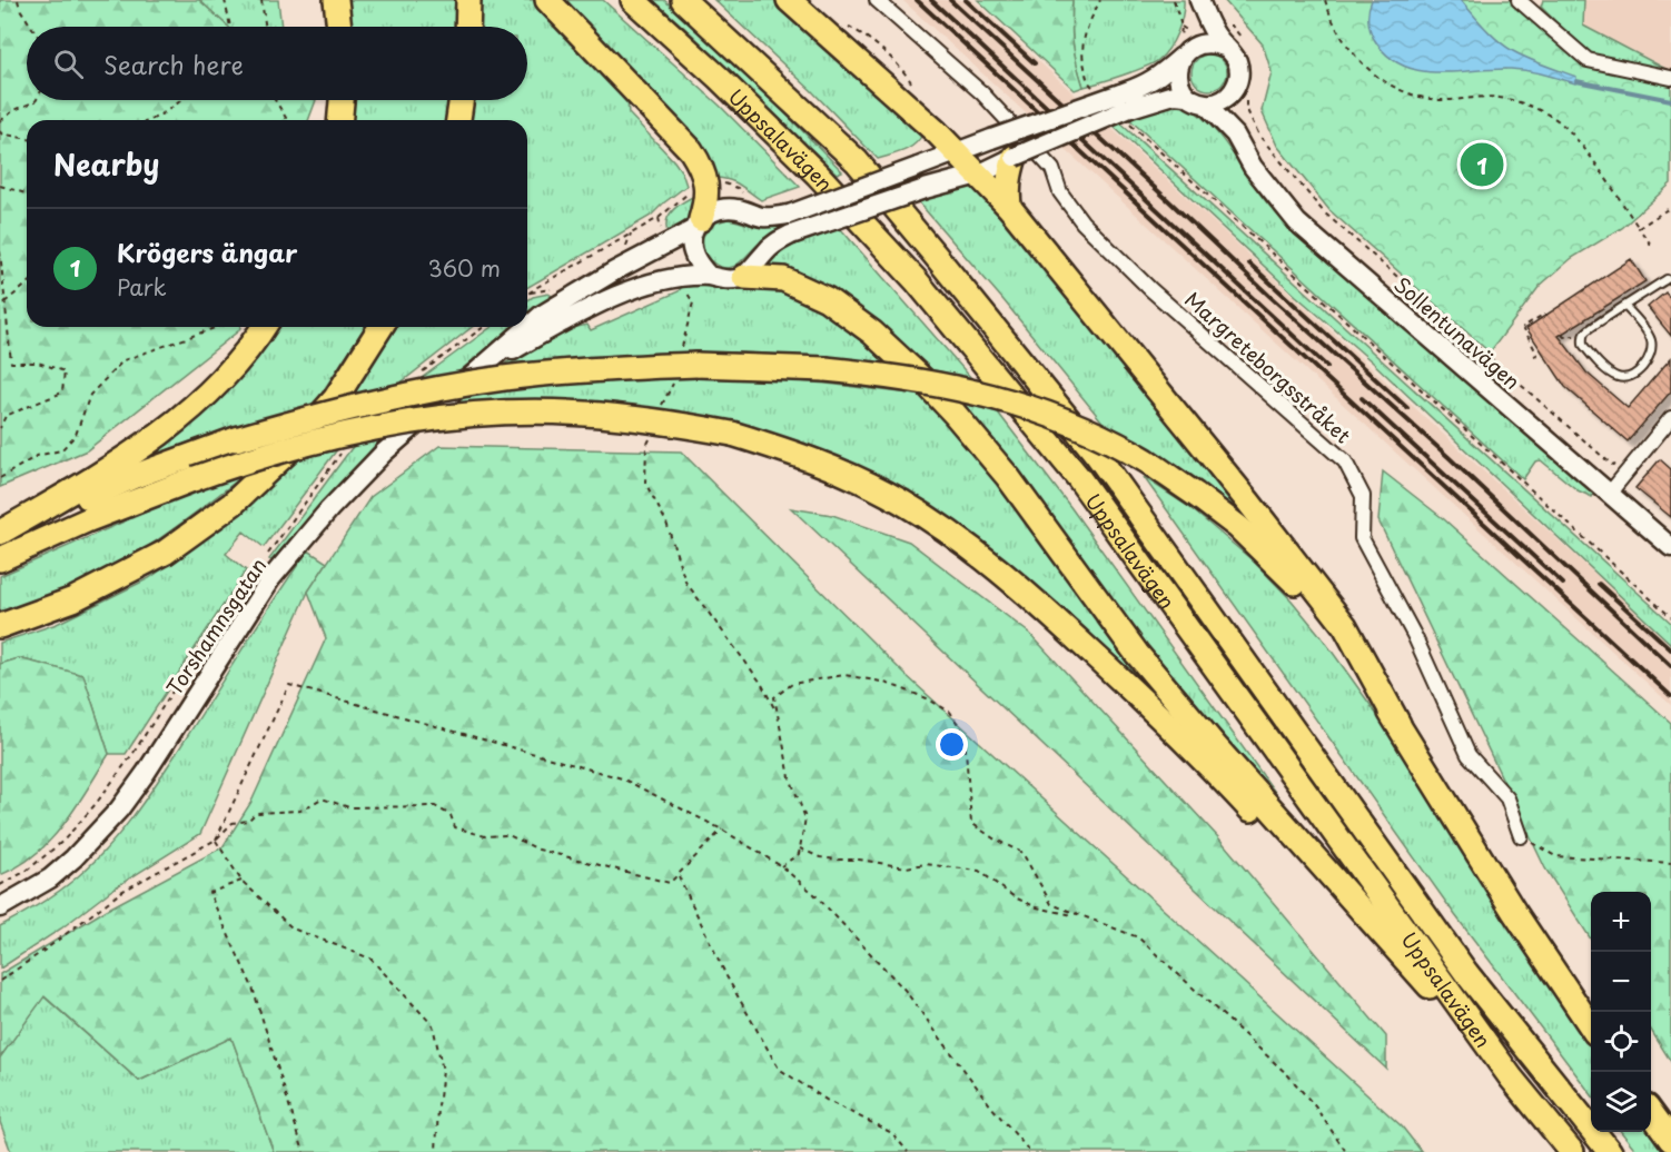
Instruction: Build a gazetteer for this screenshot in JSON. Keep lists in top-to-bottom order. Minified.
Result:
{"streets":{"highway":["Uppsalavägen"],"street":["Sollentunavägen","Margreteborgsstråket","Torshamnsgatan"]},"page":{"search":"Search here","heading":"Nearby","pins":"1","list":[{"mark":"1","name":"Krögers ängar","note":"Park","value":"360 m"}],"map_buttons":["+","−"]}}
